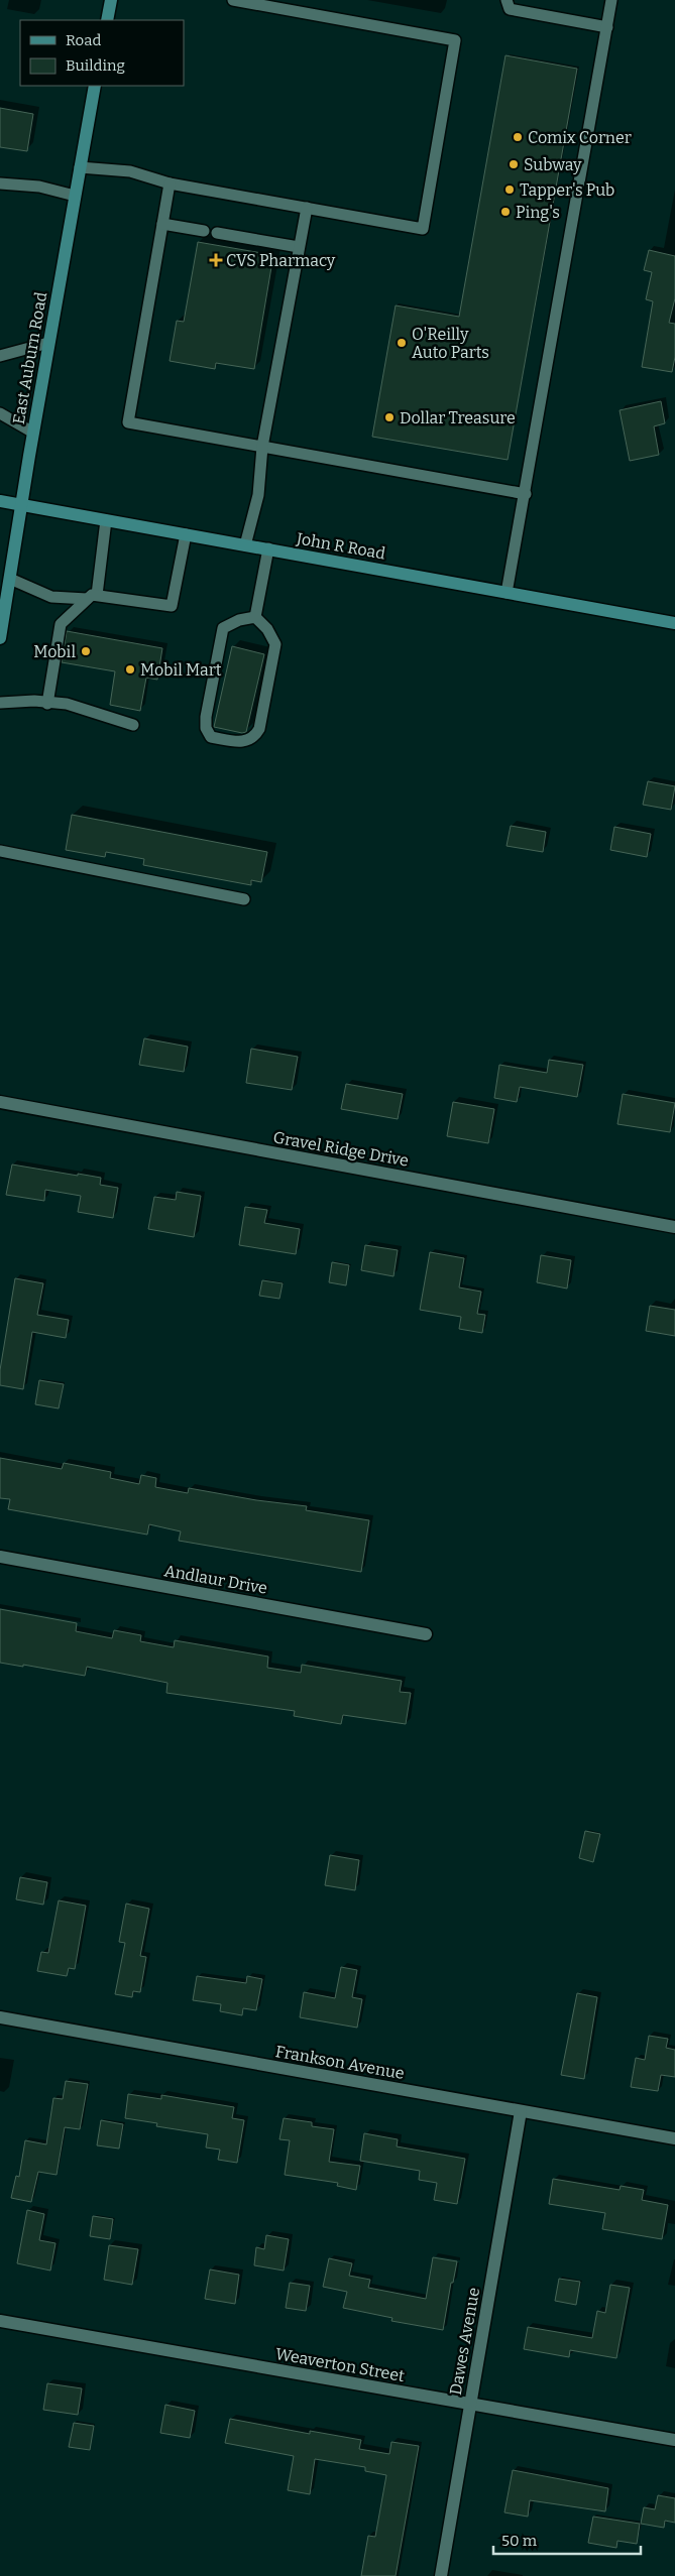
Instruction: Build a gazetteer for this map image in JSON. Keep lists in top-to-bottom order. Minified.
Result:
{"streets":{"main road":["East Auburn Road","John R Road"],"street":["Gravel Ridge Drive","Andlaur Drive","Frankson Avenue","Dawes Avenue","Weaverton Street"]},"crossings":[["East Auburn Road","John R Road"],["Frankson Avenue","Dawes Avenue"],["Dawes Avenue","Weaverton Street"]],"places":{"other":["Comix Corner","Subway","Tapper's Pub","Ping's","O'Reilly Auto Parts","Dollar Treasure","Mobil","Mobil Mart"],"health":["CVS Pharmacy"]},"legend":["Road","Building"],"scale_bar":"50 m"}
